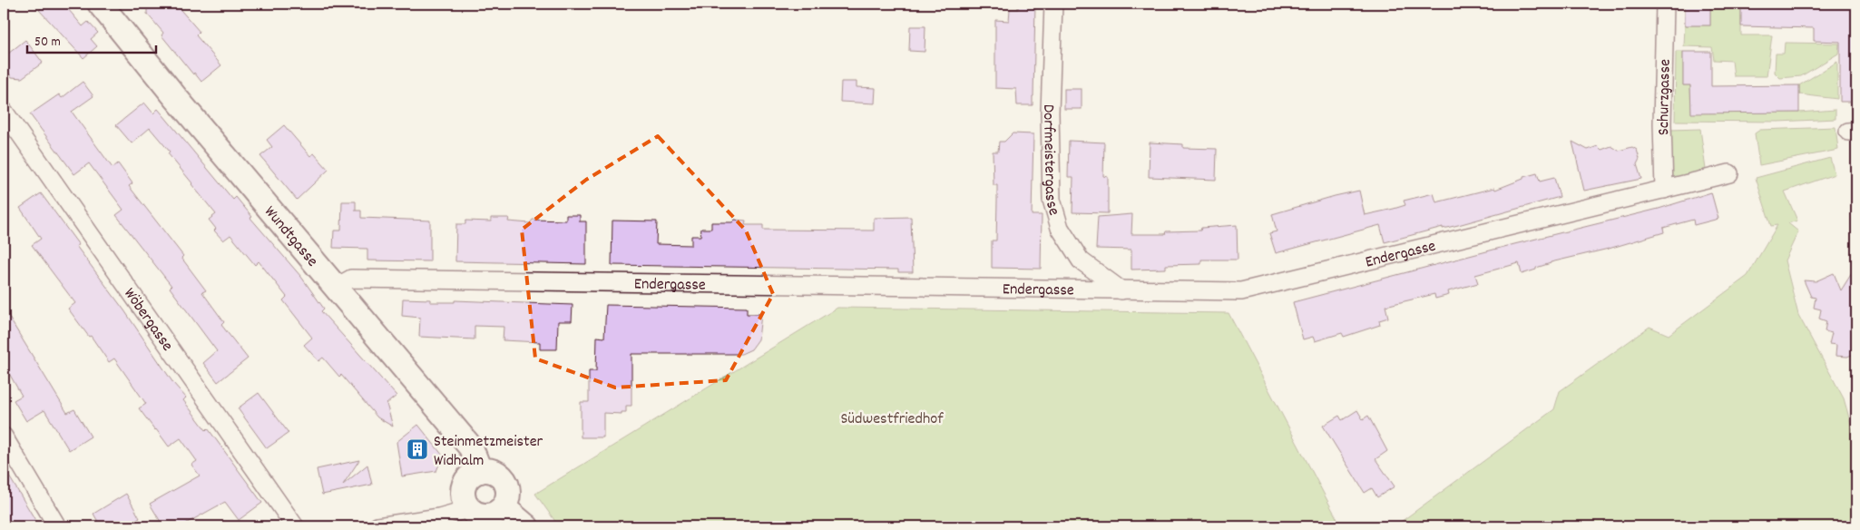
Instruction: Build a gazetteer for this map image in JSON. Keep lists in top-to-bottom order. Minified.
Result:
{"streets":{"street":["Schurzgasse","Dorfmeistergasse","Wundtgasse","Endergasse","Wöbergasse"]},"crossings":[["Schurzgasse","Endergasse"],["Dorfmeistergasse","Endergasse"],["Wundtgasse","Endergasse"]],"parks":["Südwestfriedhof"],"places":{"building":["Steinmetzmeister Widhalm"]},"scale_bar":"50 m"}
